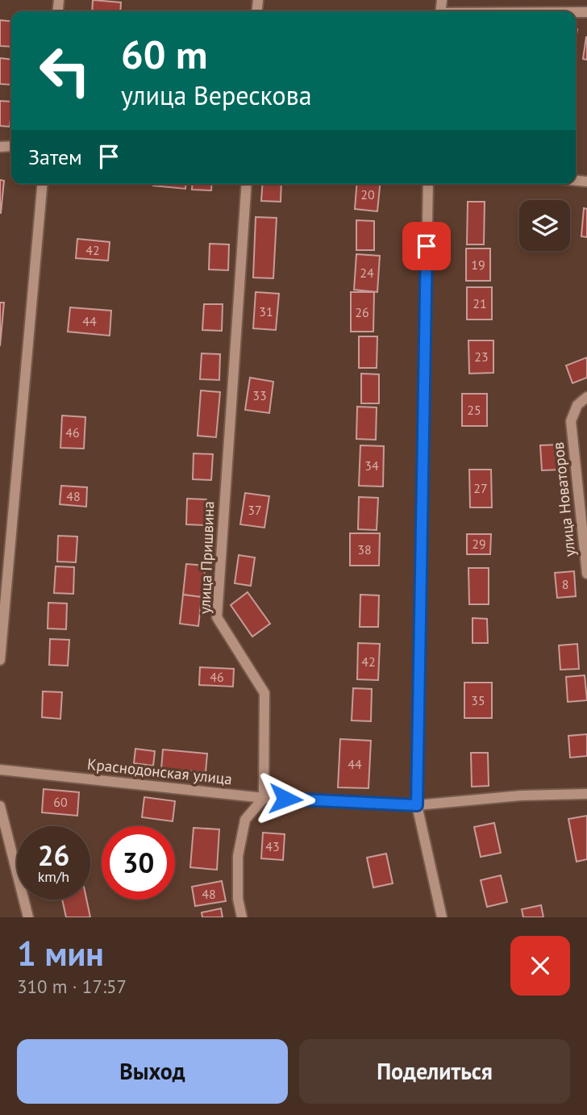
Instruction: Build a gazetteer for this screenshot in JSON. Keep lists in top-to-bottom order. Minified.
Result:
{"streets":{"street":["улица Новаторов","улица Пришвина","Краснодонская улица"]},"crossings":[["улица Пришвина","Краснодонская улица"]],"house_numbers":["20","42","19","24","21","31","26","44","23","33","25","46","34","27","48","37","29","38","8","42","46","35","44","60","43","48"],"page":{"turn":["60 m","улица Верескова"],"then":"Затем","speed":"26 km/h","limit":"30","heading":["1 мин","310 m · 17:57"],"buttons":["Выход","Поделиться"]}}
